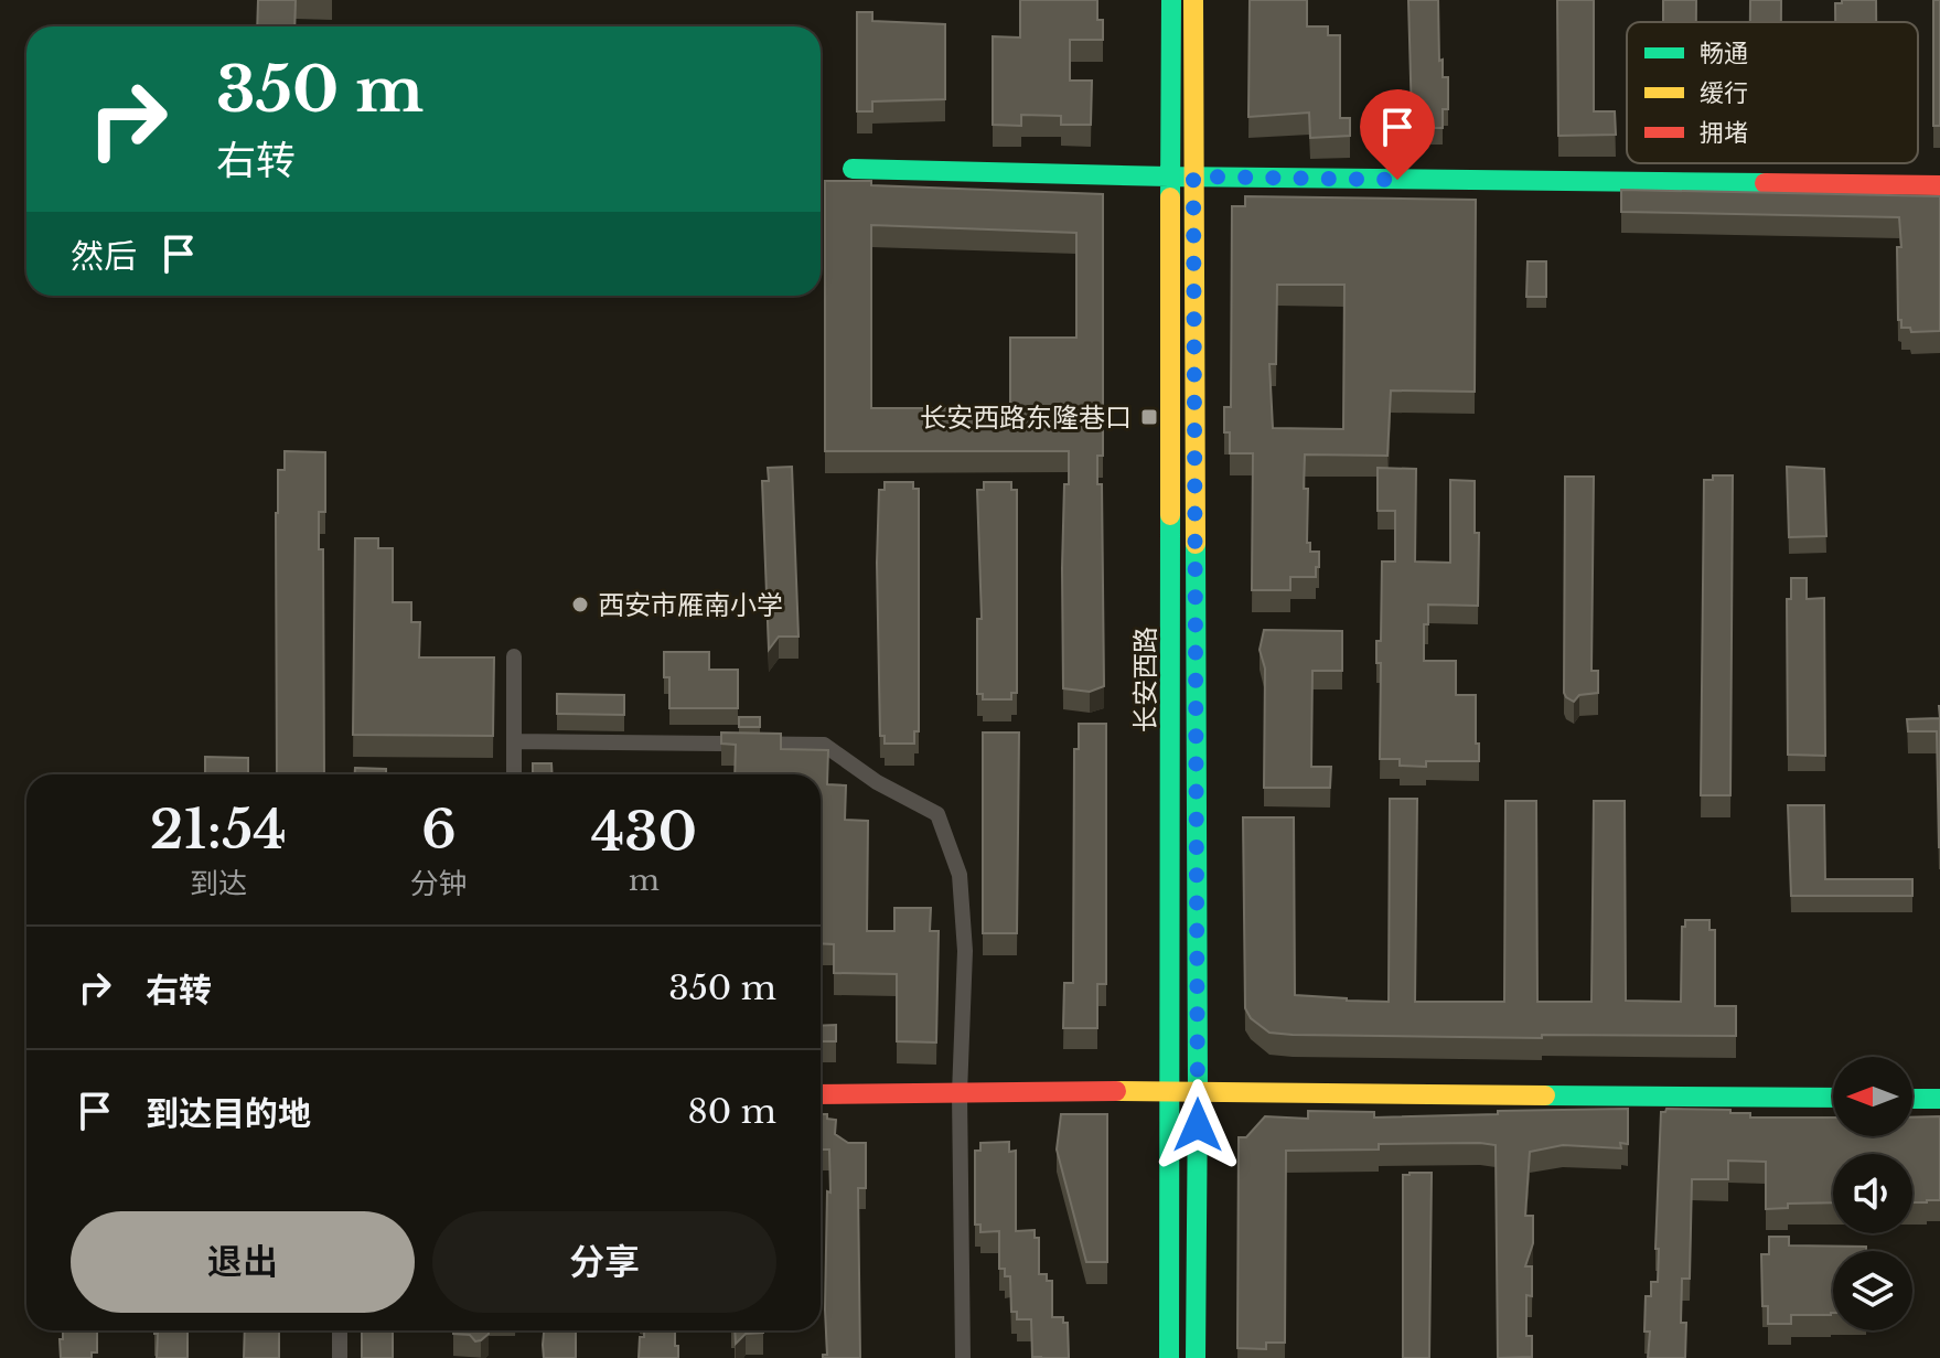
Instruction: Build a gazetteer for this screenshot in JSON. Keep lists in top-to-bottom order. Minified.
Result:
{"streets":{"main road":["长安西路"]},"places":{"transit":["长安西路东隆巷口"],"other":["西安市雁南小学"]},"legend":["畅通","缓行","拥堵"],"north":"left","page":{"turn":["350 m","右转"],"then":"然后","eta":["21:54","到达","6","分钟","430","m"],"list":[{"name":"右转","value":"350 m"},{"name":"到达目的地","value":"80 m"}],"buttons":["退出","分享"]}}
